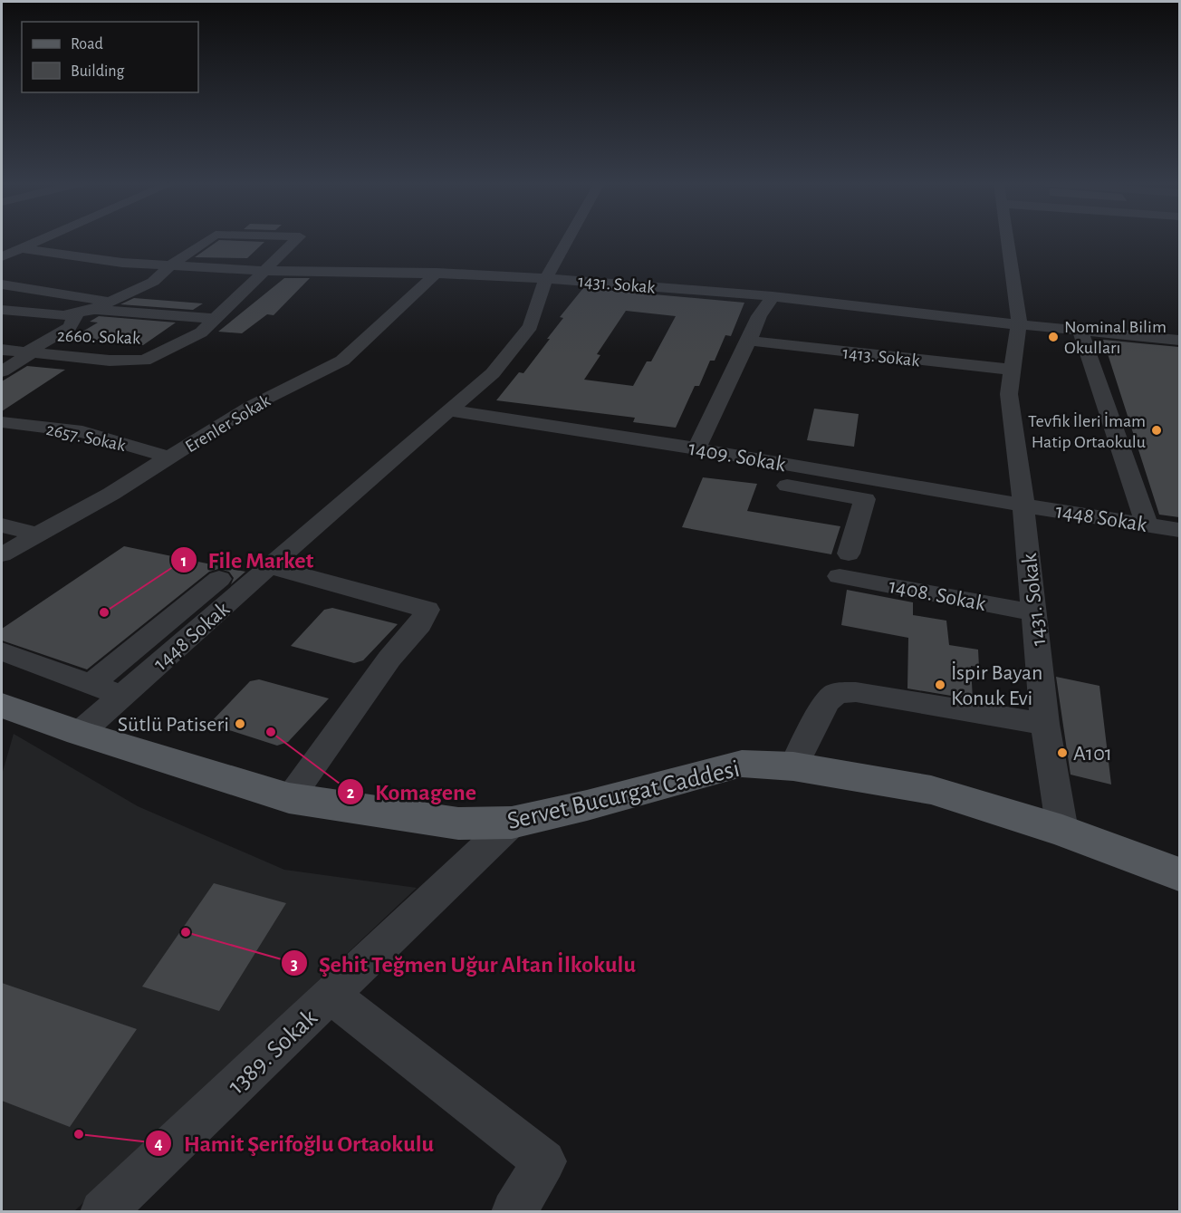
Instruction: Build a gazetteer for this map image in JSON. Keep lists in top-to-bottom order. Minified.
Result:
{"streets":{"main road":["Servet Bucurgat Caddesi"],"street":["1431. Sokak","2660. Sokak","1413. Sokak","Erenler Sokak","2657. Sokak","1409. Sokak","1448 Sokak","1408. Sokak","1389. Sokak"]},"crossings":[["1431. Sokak","2660. Sokak"],["1431. Sokak","1413. Sokak"],["1431. Sokak","Erenler Sokak"],["1431. Sokak","1409. Sokak"],["1431. Sokak","1448 Sokak"],["1431. Sokak","1408. Sokak"],["1431. Sokak","Servet Bucurgat Caddesi"],["Erenler Sokak","2657. Sokak"],["1409. Sokak","1448 Sokak"],["1409. Sokak","1408. Sokak"],["1448 Sokak","Servet Bucurgat Caddesi"],["Servet Bucurgat Caddesi","1389. Sokak"]],"places":["Nominal Bilim Okulları","Tevfik İleri İmam Hatip Ortaokulu","File Market","İspir Bayan Konuk Evi","Sütlü Patiseri","Komagene","A101","Şehit Teğmen Uğur Altan İlkokulu","Hamit Şerifoğlu Ortaokulu"],"legend":["Road","Building"]}
